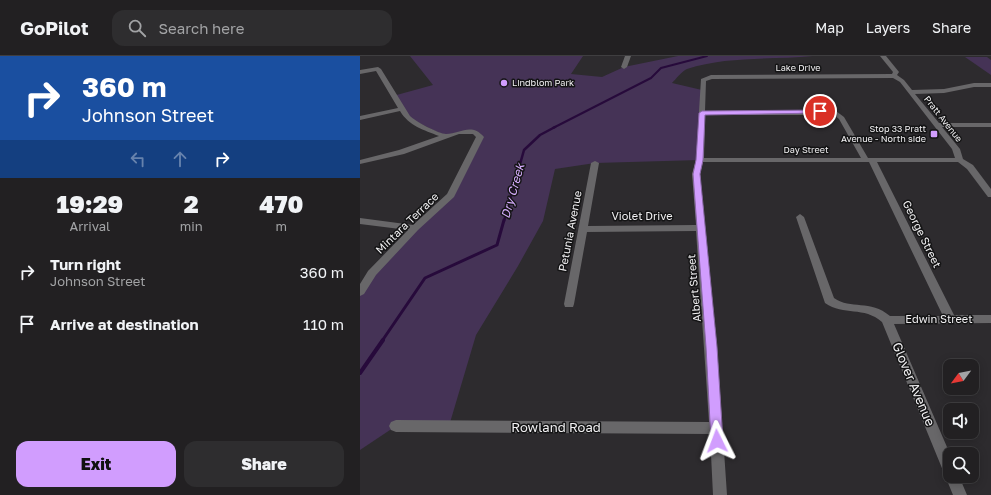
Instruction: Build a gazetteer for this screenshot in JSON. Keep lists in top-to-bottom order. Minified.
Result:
{"streets":{"street":["Lake Drive","Pratt Avenue","Day Street","Violet Drive","Mintara Terrace","Petunia Avenue","George Street","Albert Street","Edwin Street","Glover Avenue","Rowland Road"]},"crossings":[["Lake Drive","Pratt Avenue"],["Lake Drive","Albert Street"],["Pratt Avenue","Day Street"],["Day Street","George Street"],["Day Street","Albert Street"],["Violet Drive","Petunia Avenue"],["Violet Drive","Albert Street"],["George Street","Albert Street"],["George Street","Edwin Street"],["Albert Street","Rowland Road"],["Edwin Street","Glover Avenue"]],"water":["Dry Creek"],"places":{"other":["Lindblom Park"],"transit":["Stop 33 Pratt Avenue - North side"]},"north":"bottom left","page":{"header":"GoPilot","search":"Search here","nav":["Map","Layers","Share"],"turn":["360 m","Johnson Street"],"eta":["19:29","Arrival","2","min","470","m"],"list":[{"name":"Turn right","note":"Johnson Street","value":"360 m"},{"name":"Arrive at destination","value":"110 m"}],"buttons":["Exit","Share"]}}
